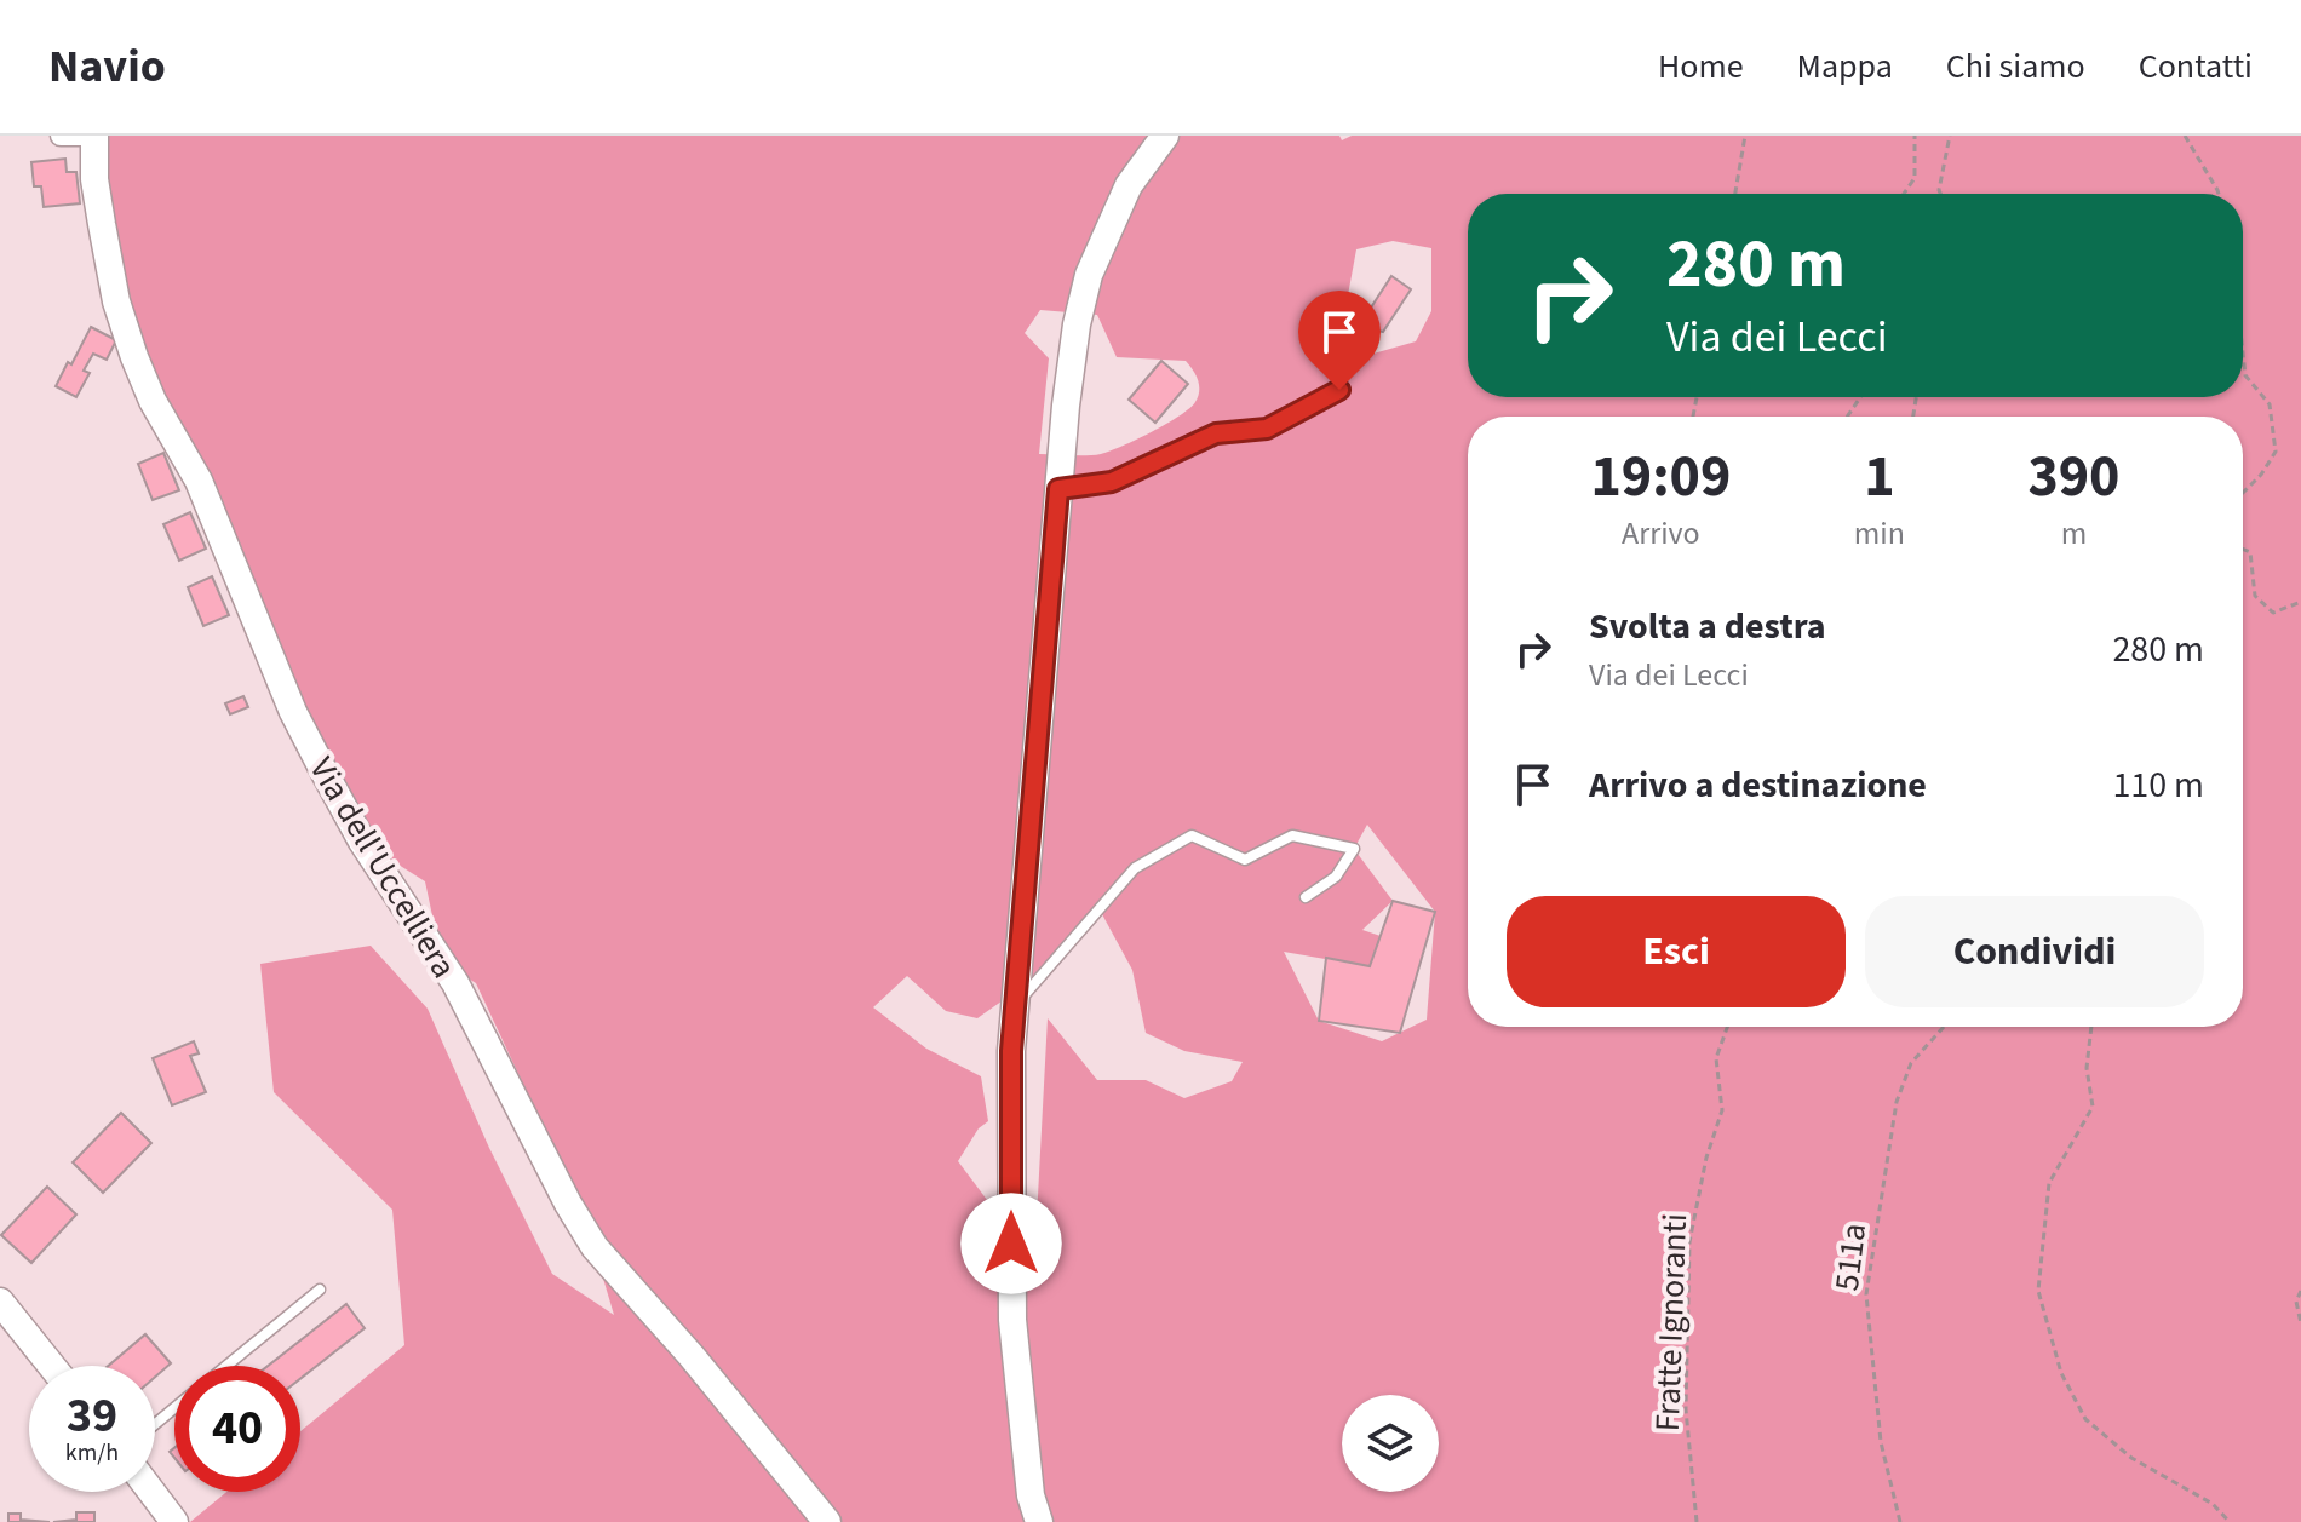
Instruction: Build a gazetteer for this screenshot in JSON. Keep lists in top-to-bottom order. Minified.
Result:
{"streets":{"street":["Via dell'Uccelliera"],"path":["511a","Fratte Ignoranti"]},"page":{"header":"Navio","nav":["Home","Mappa","Chi siamo","Contatti"],"turn":["280 m","Via dei Lecci"],"eta":["19:09","Arrivo","1","min","390","m"],"list":[{"name":"Svolta a destra","note":"Via dei Lecci","value":"280 m"},{"name":"Arrivo a destinazione","value":"110 m"}],"buttons":["Esci","Condividi"],"speed":"39 km/h","limit":"40"}}
